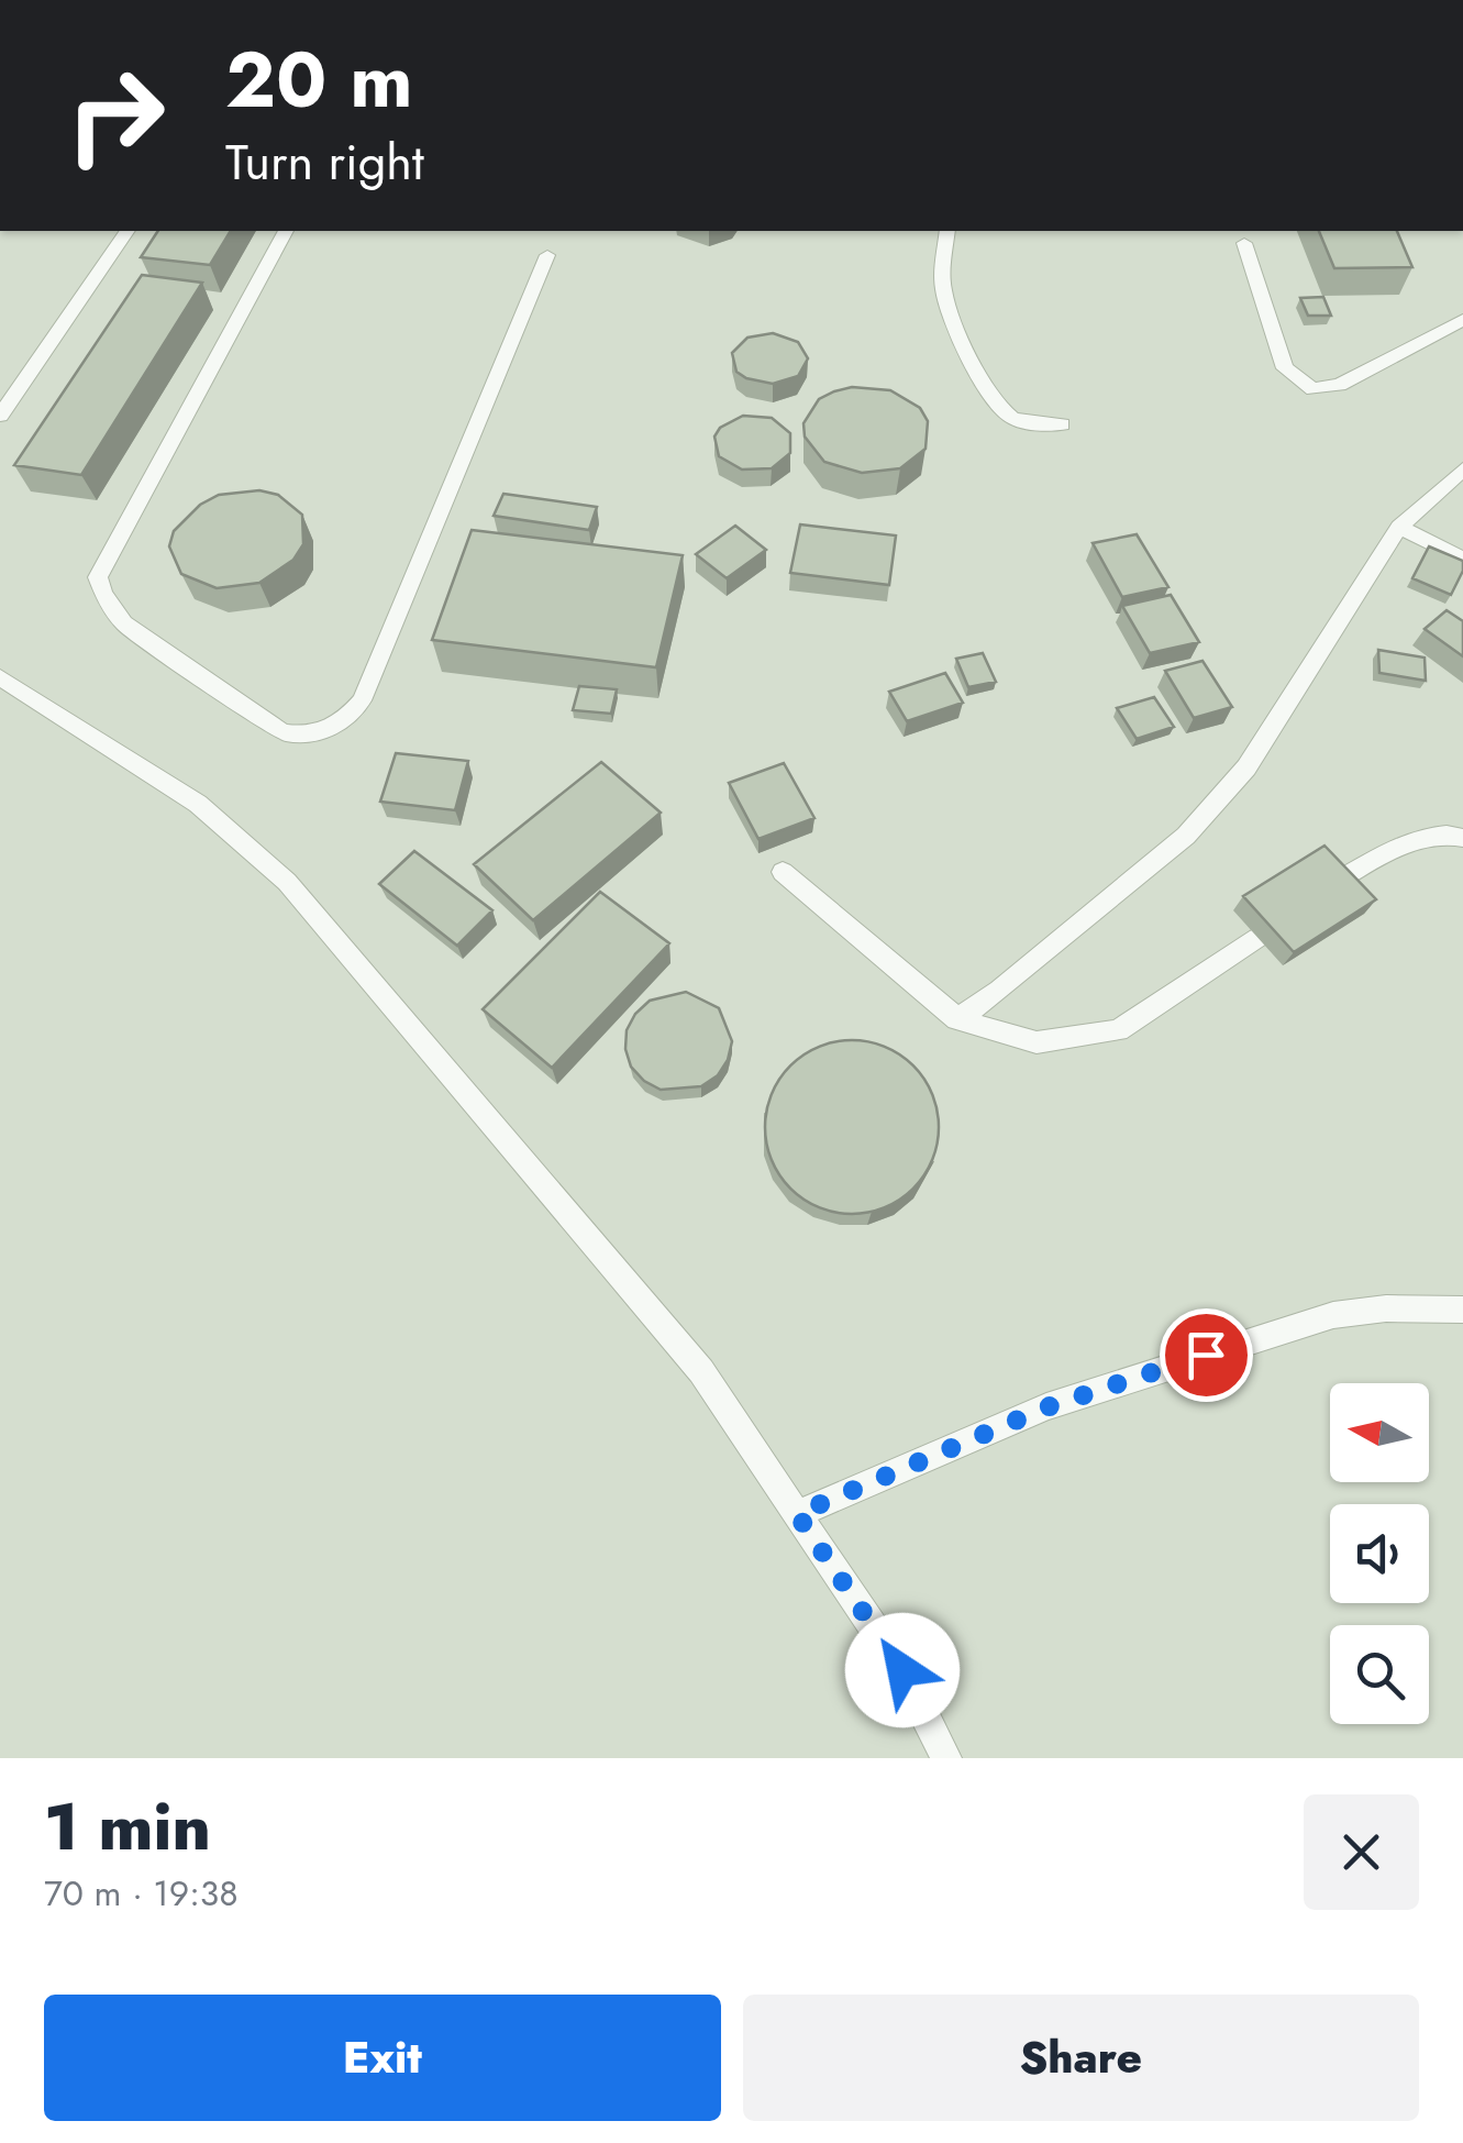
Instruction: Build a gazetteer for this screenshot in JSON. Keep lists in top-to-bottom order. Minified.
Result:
{"north":"left","page":{"turn":["20 m","Turn right"],"heading":["1 min","70 m · 19:38"],"buttons":["Exit","Share"]}}
